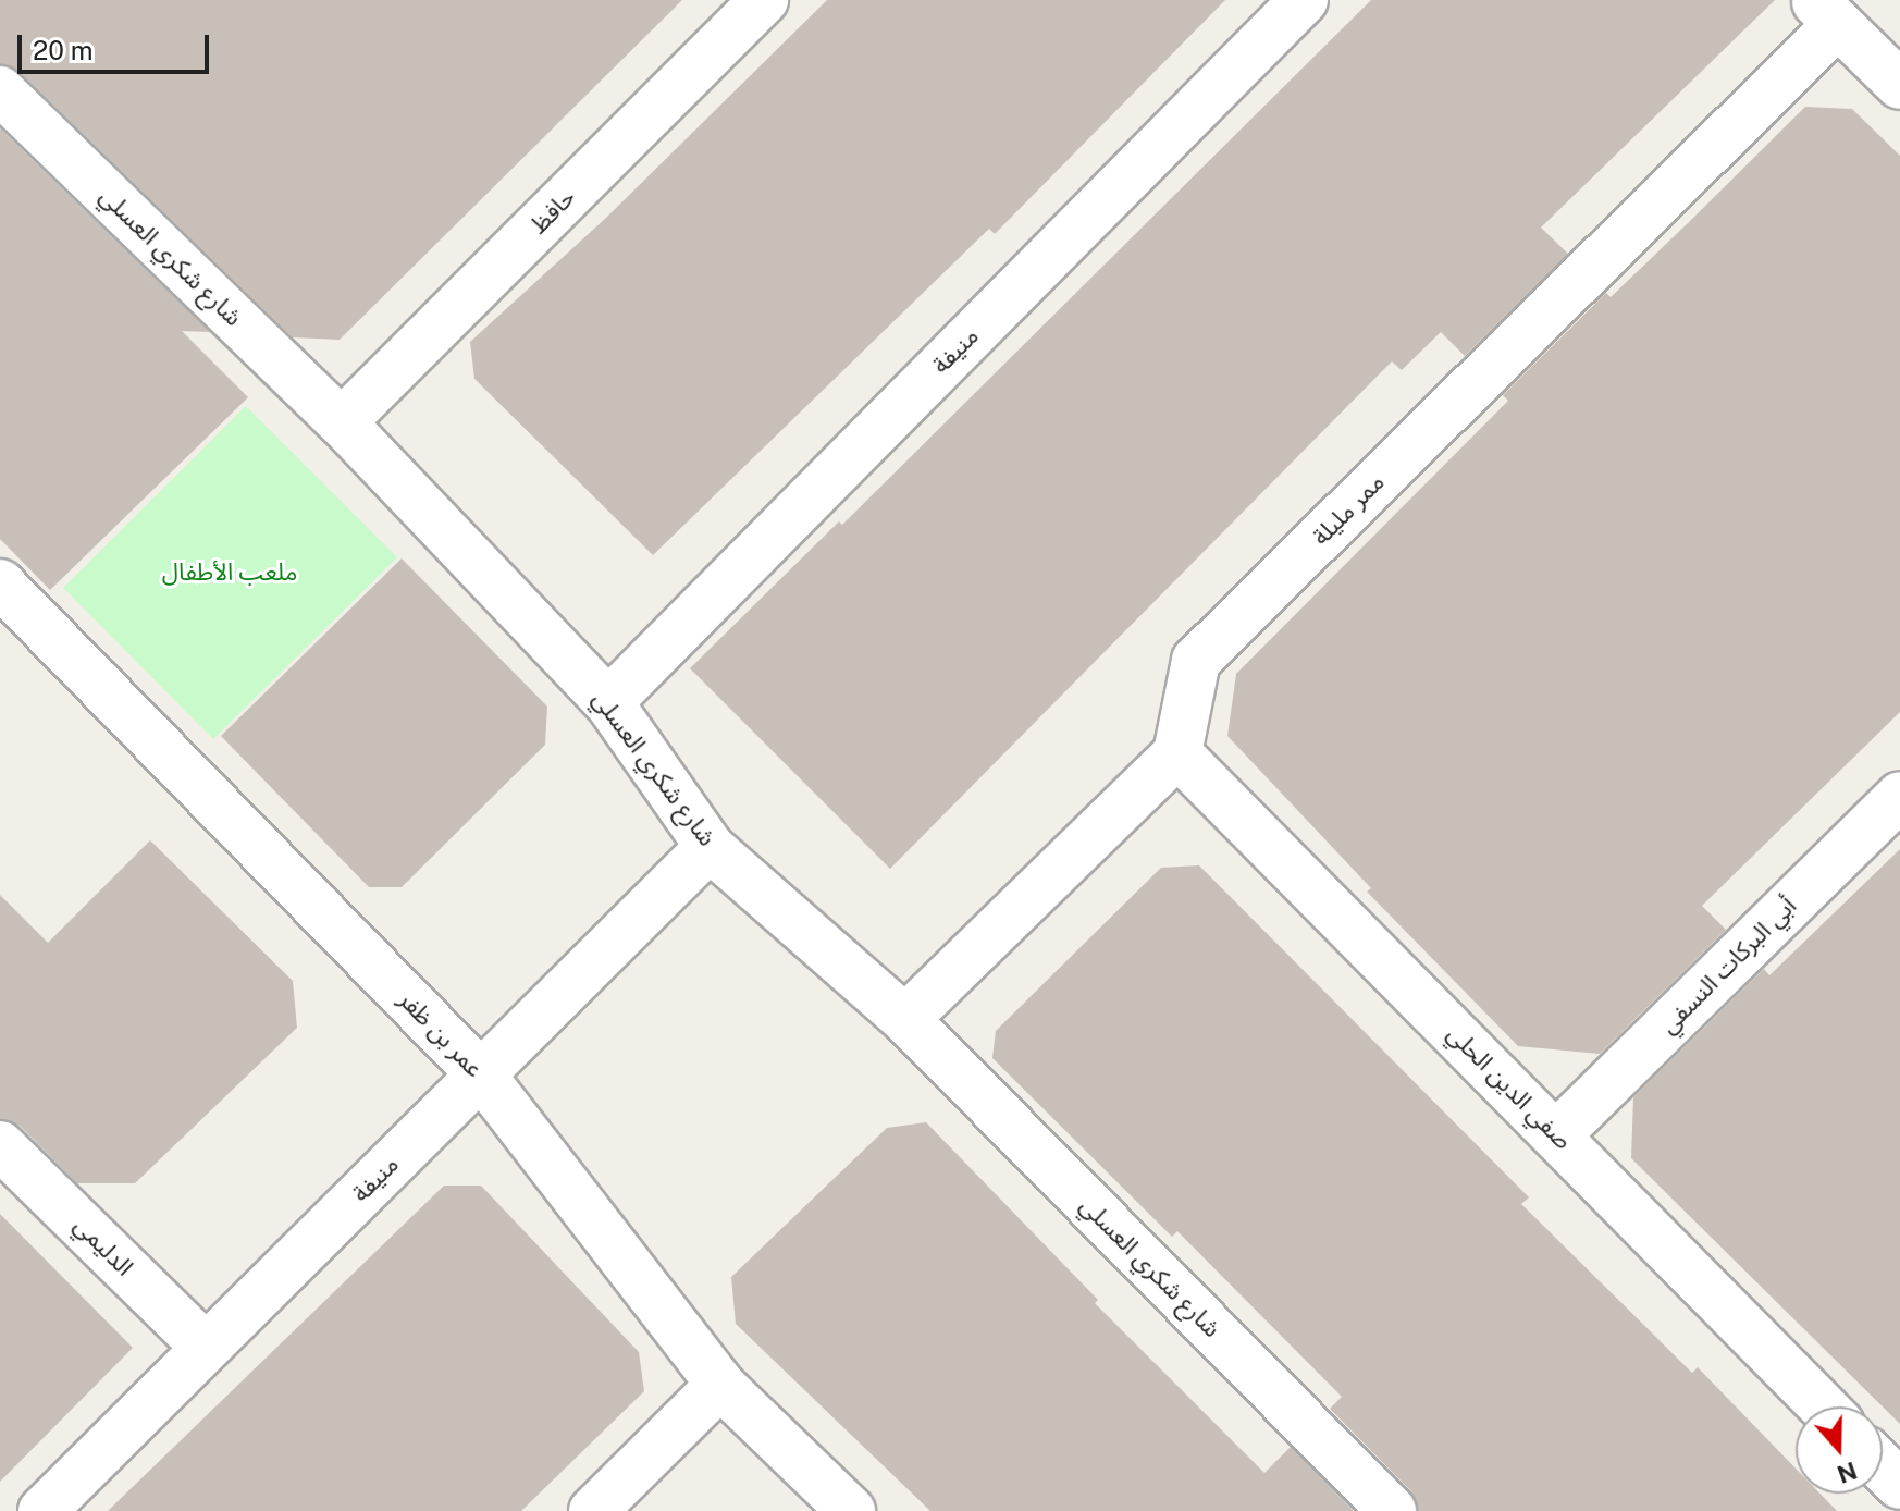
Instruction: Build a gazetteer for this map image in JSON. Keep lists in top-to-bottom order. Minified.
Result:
{"streets":{"street":["حافظ","شارع شكري العسلي","منيفة","ممر مليلة","أبي البركات النسفي","عمر بن ظفر","صفي الدين الحلي","الدليمي"]},"crossings":[["حافظ","شارع شكري العسلي"],["شارع شكري العسلي","منيفة"],["منيفة","عمر بن ظفر"],["منيفة","الدليمي"],["ممر مليلة","صفي الدين الحلي"],["أبي البركات النسفي","صفي الدين الحلي"]],"parks":["ملعب الأطفال"],"scale_bar":"20 m","north":"bottom"}
